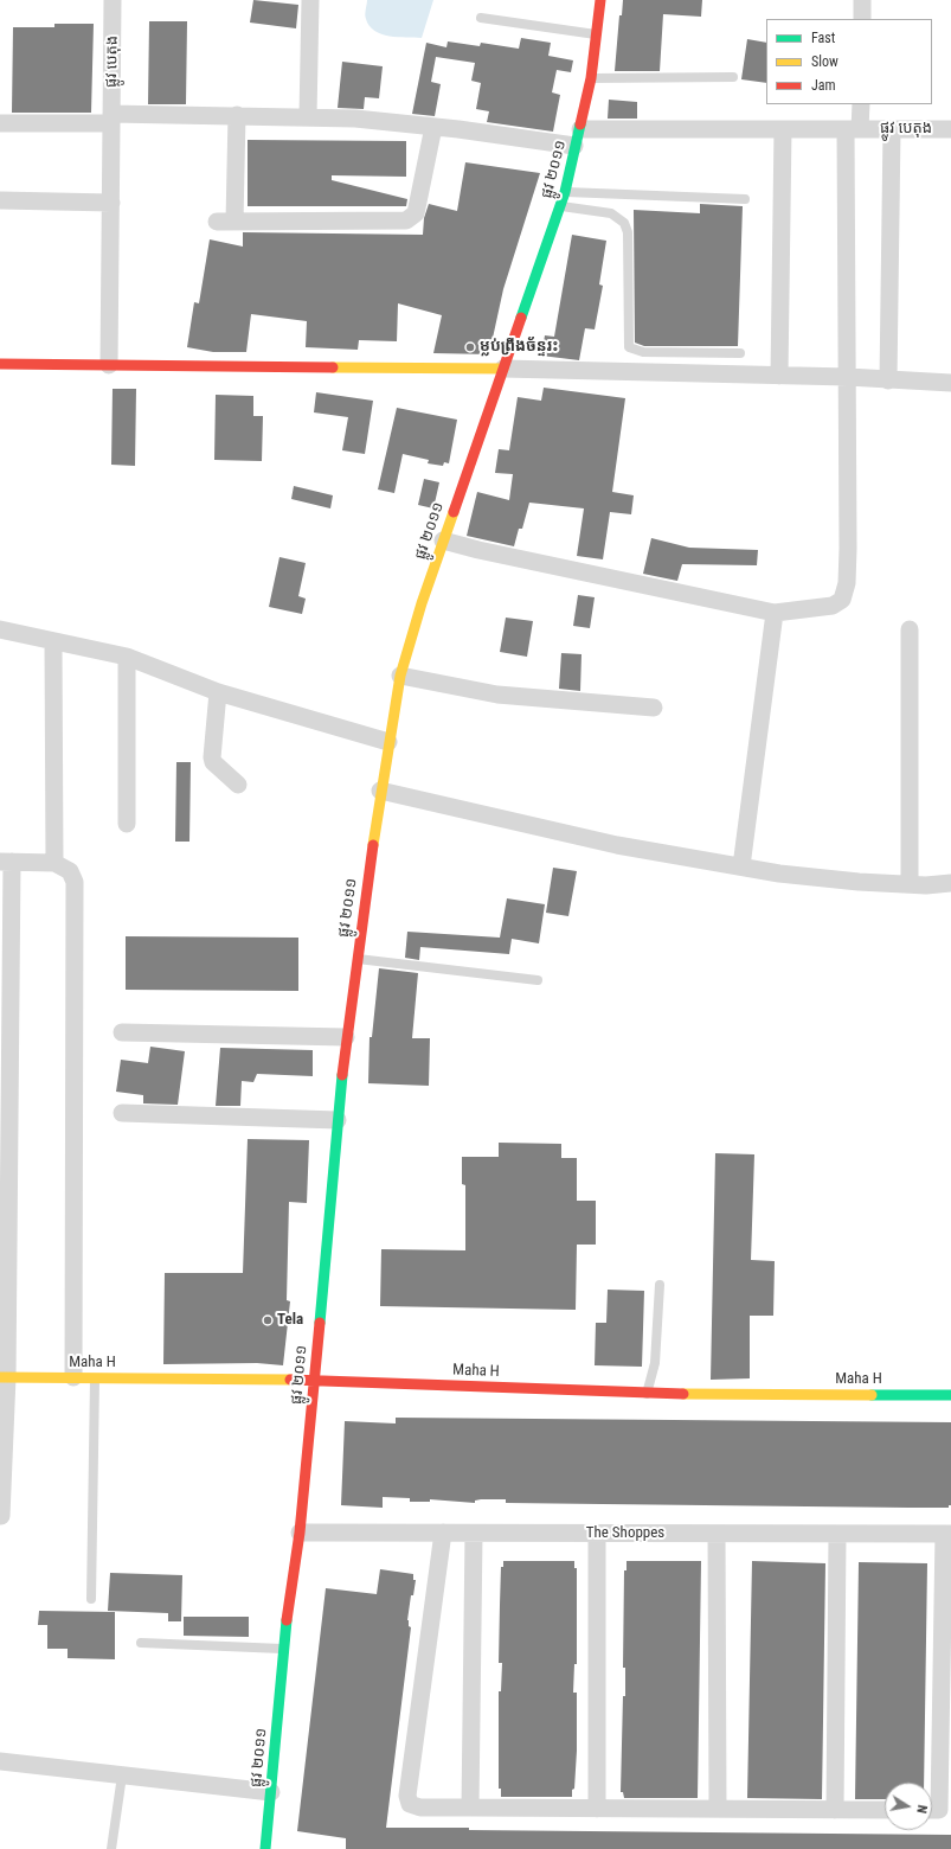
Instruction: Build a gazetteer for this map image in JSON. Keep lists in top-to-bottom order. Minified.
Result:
{"streets":{"main road":["ផ្លូវ ២០១១","Maha H"],"street":["ផ្លូវ បេតុង","The Shoppes"]},"crossings":[["ផ្លូវ បេតុង","ផ្លូវ ២០១១"],["ផ្លូវ ២០១១","Maha H"],["ផ្លូវ ២០១១","The Shoppes"]],"places":["ម្លប់ព្រីងច័ន្ទរះ","Tela"],"legend":["Fast","Slow","Jam"],"north":"right"}
